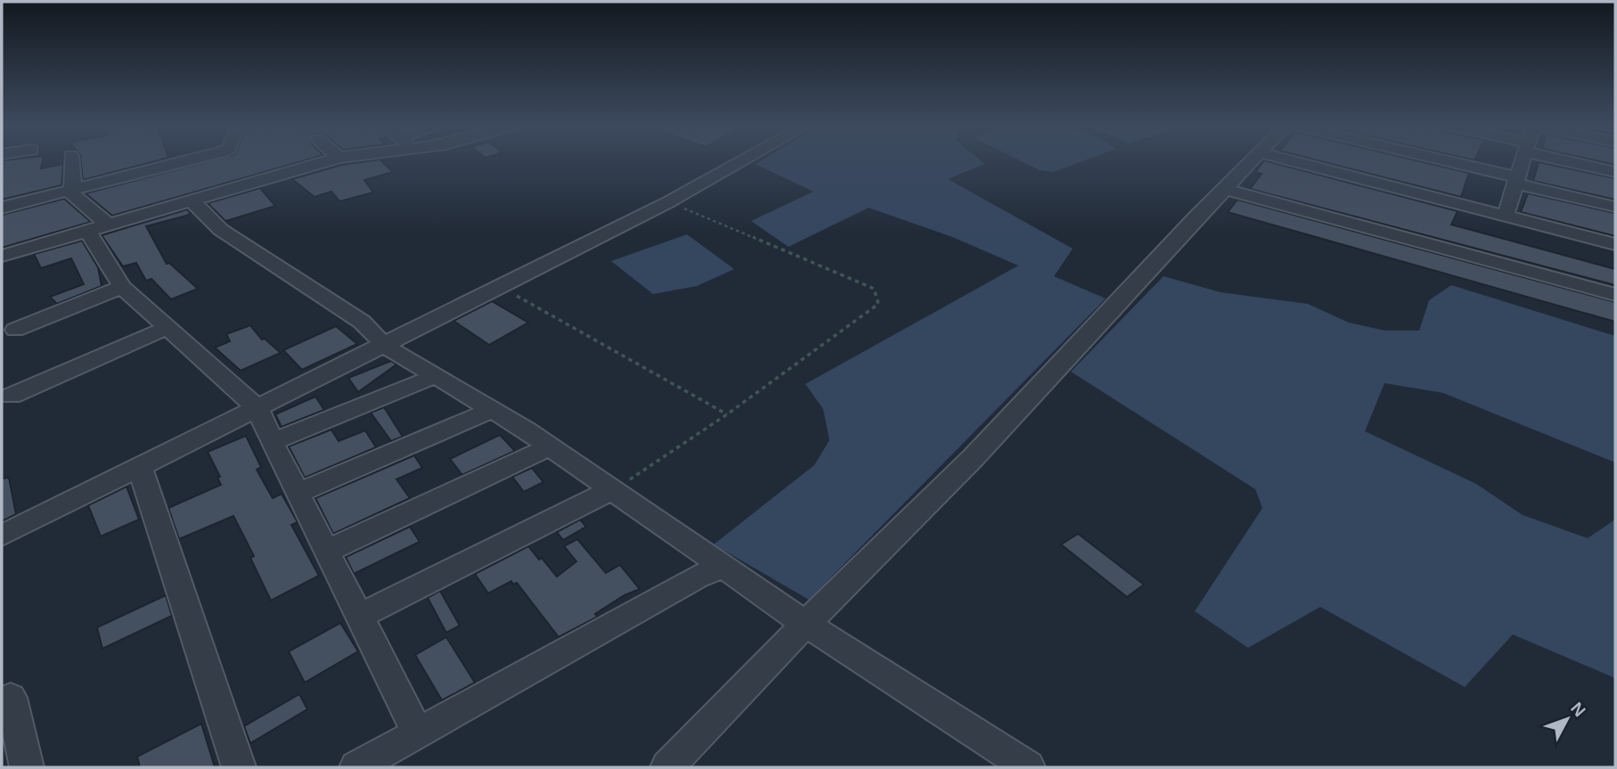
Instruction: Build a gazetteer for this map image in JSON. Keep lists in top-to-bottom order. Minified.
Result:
{"north":"top right"}
